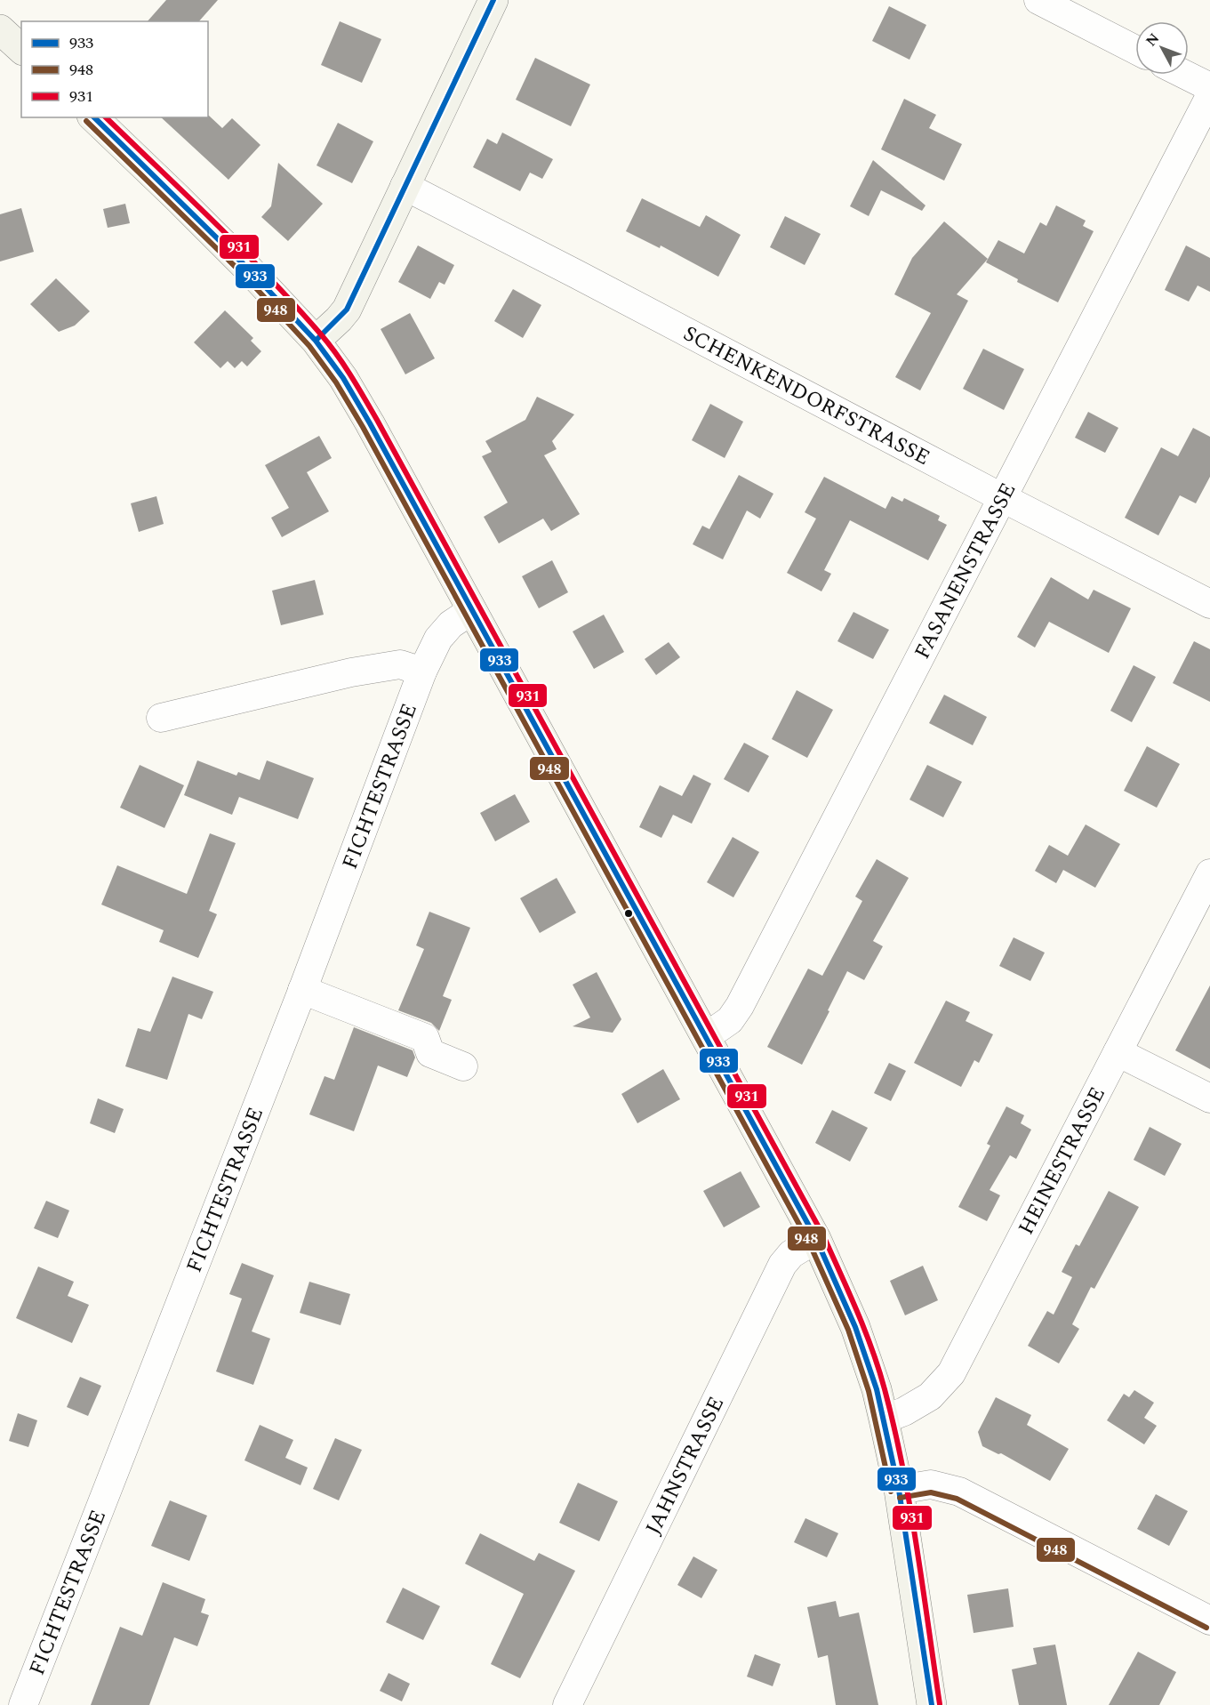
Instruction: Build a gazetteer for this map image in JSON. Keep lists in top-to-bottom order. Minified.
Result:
{"streets":{"street":["SCHENKENDORFSTRASSE","FASANENSTRASSE","FICHTESTRASSE","HEINESTRASSE","JAHNSTRASSE"]},"crossings":[["SCHENKENDORFSTRASSE","FASANENSTRASSE"]],"lines":["transit line 933","transit line 931","transit line 948"],"legend":["933","948","931"],"north":"top left"}
